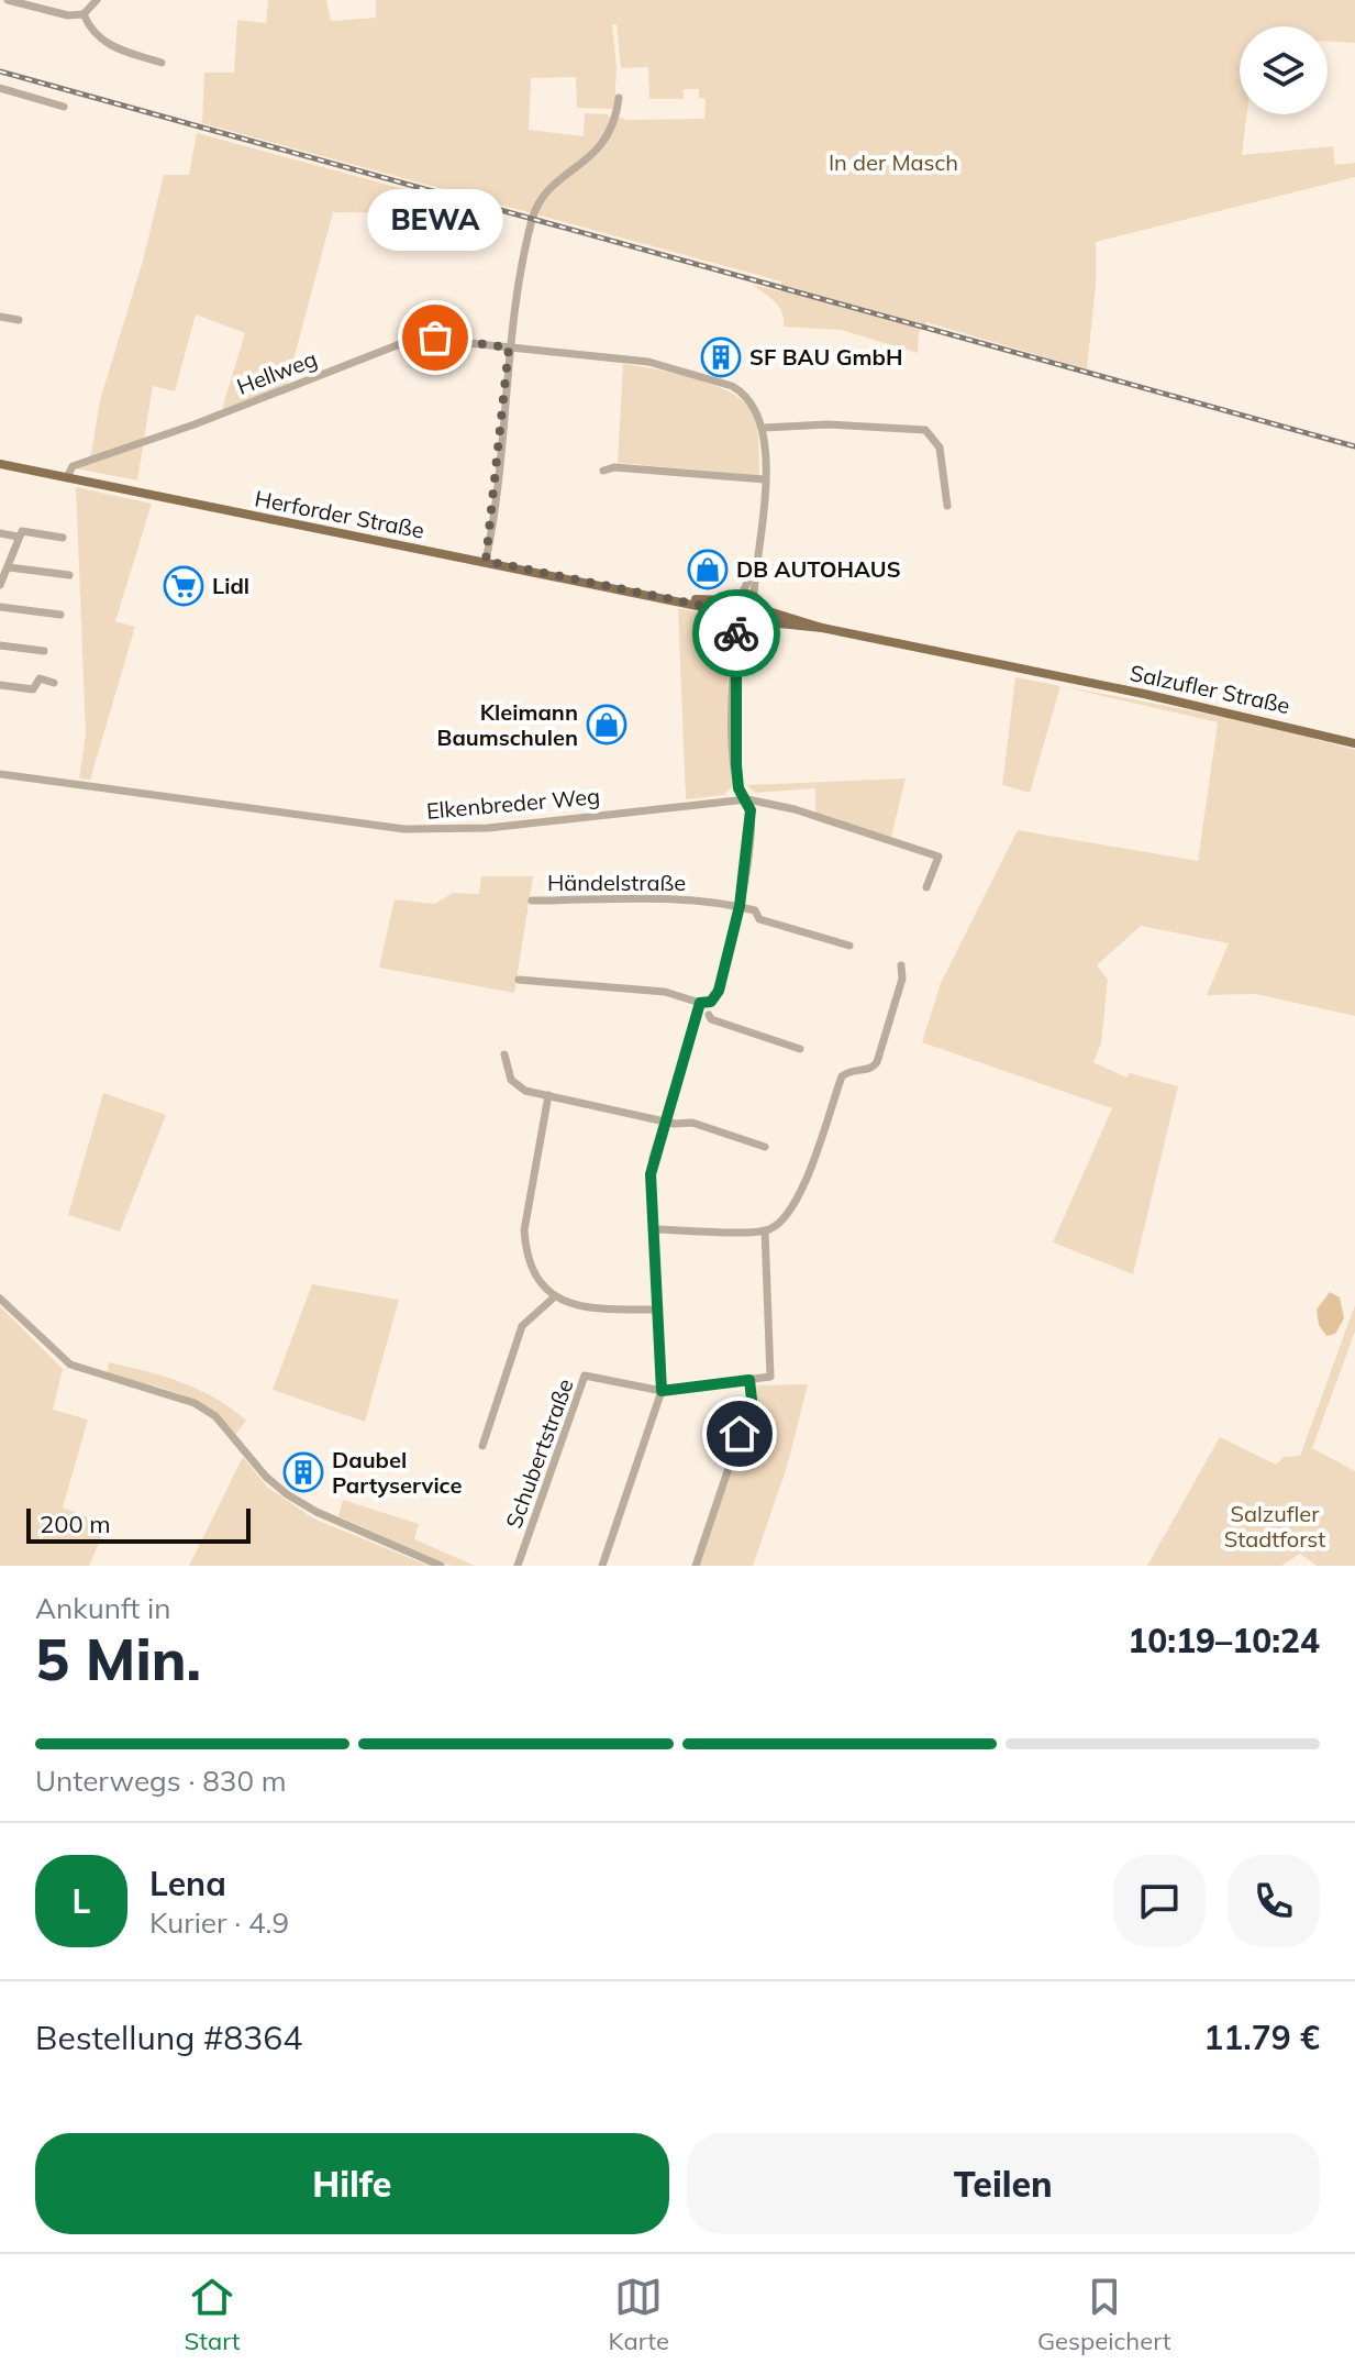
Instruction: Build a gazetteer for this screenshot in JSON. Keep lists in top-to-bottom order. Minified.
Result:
{"streets":{"main road":["Herforder Straße","Salzufler Straße"],"street":["Hellweg","Elkenbreder Weg","Händelstraße","Schubertstraße"]},"crossings":[["Hellweg","Herforder Straße"]],"parks":["In der Masch","Salzufler Stadtforst"],"places":{"other":["BEWA"],"building":["SF BAU GmbH","Daubel Partyservice"],"shop":["DB AUTOHAUS","Kleimann Baumschulen"],"supermarket":["Lidl"]},"scale_bar":"200 m","page":{"bubble":"BEWA","scale":"200 m","heading":["5 Min.","Ankunft in","10:19–10:24"],"panel":["Lena","Kurier · 4.9","Bestellung #8364","11.79 €"],"bar":"Unterwegs · 830 m","round":"L","buttons":["Hilfe","Teilen"],"tabs":["Start","Karte","Gespeichert"]}}
